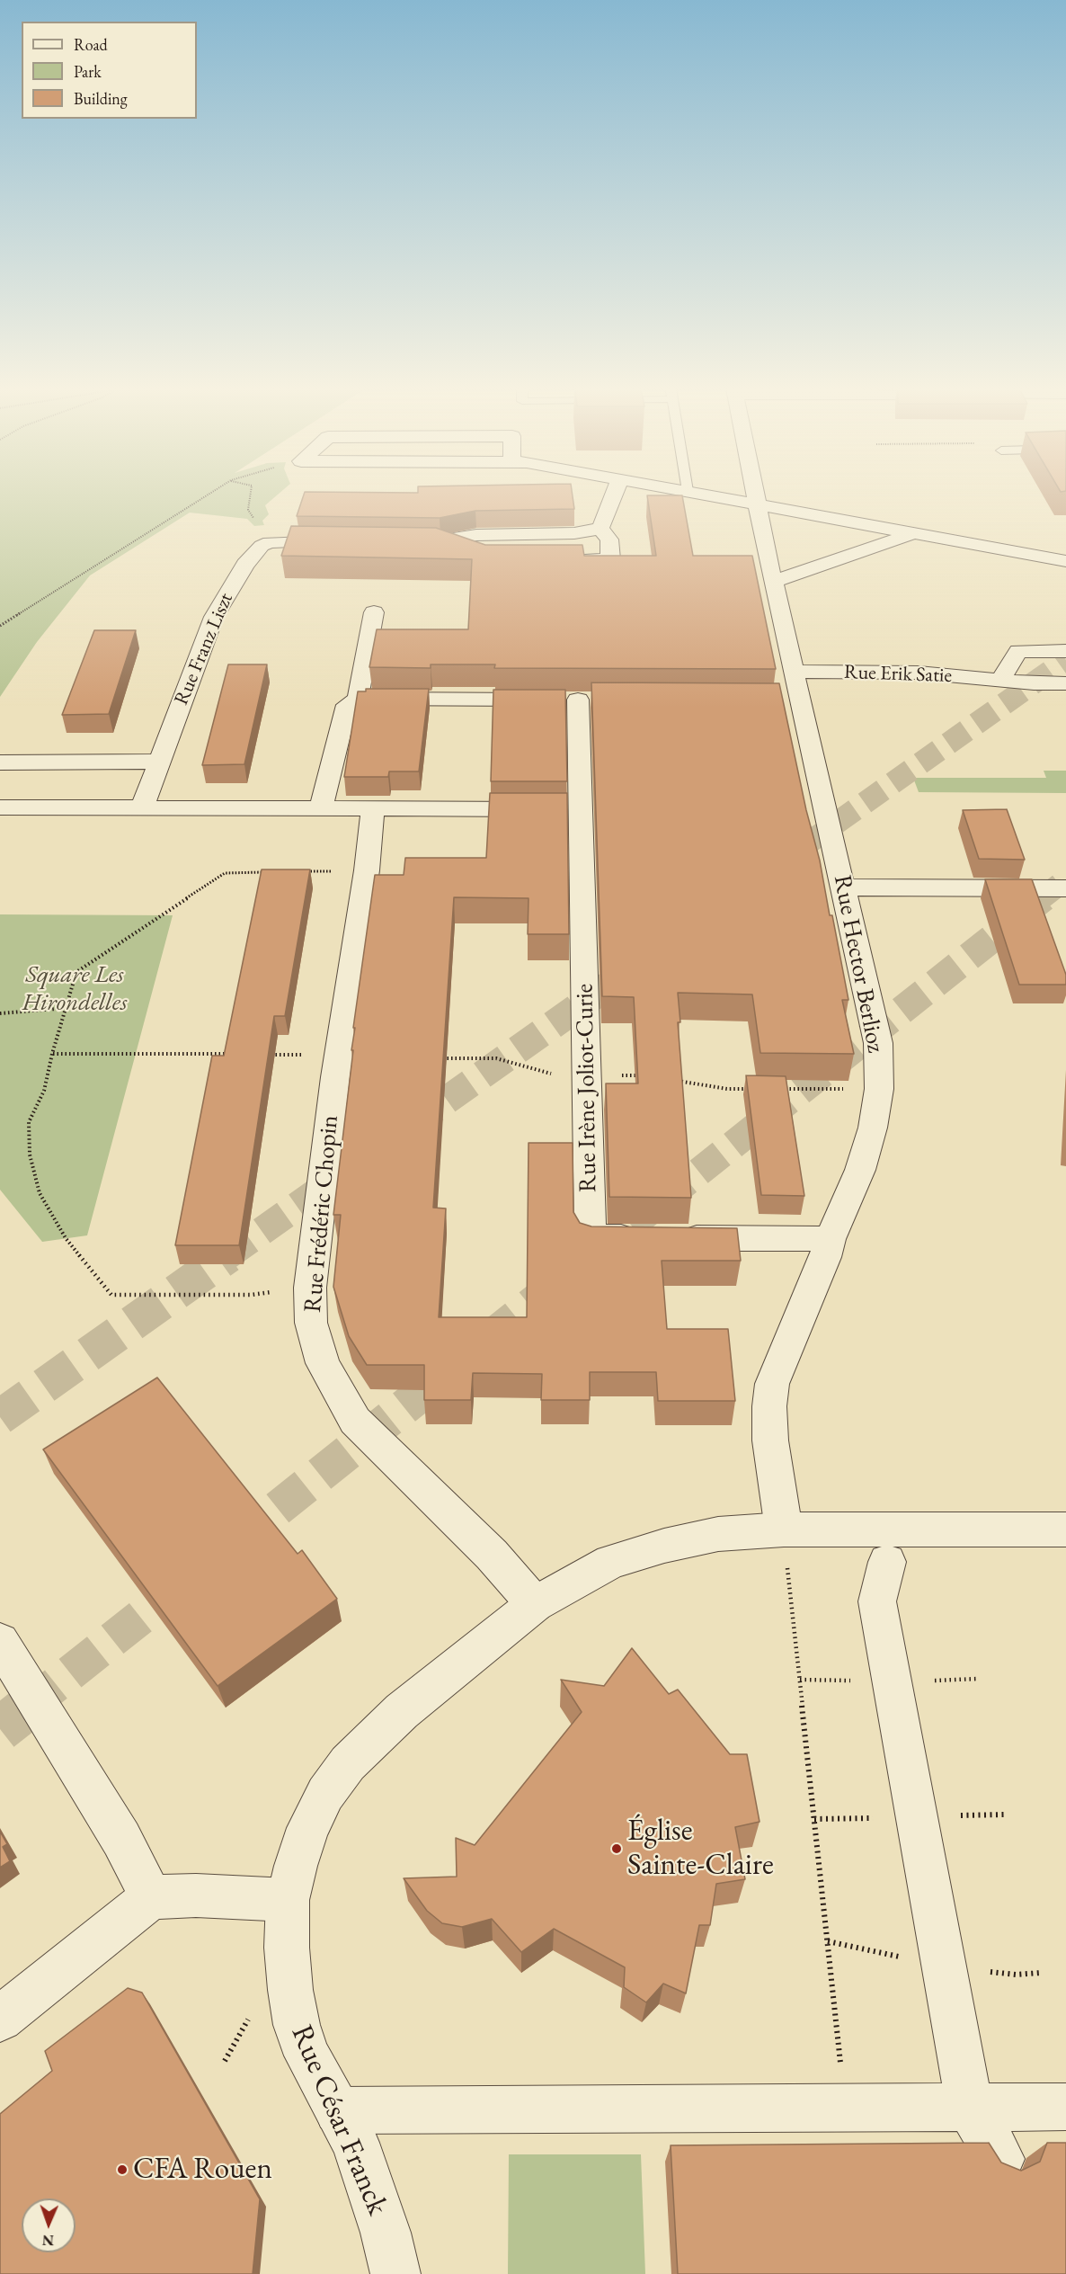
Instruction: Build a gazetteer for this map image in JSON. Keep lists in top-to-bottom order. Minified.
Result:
{"streets":{"street":["Rue Franz Liszt","Rue Erik Satie","Rue Hector Berlioz","Rue Irène Joliot-Curie","Rue Frédéric Chopin","Rue César Franck"]},"crossings":[["Rue Erik Satie","Rue Hector Berlioz"],["Rue Hector Berlioz","Rue César Franck"],["Rue Frédéric Chopin","Rue César Franck"]],"parks":["Square Les Hirondelles"],"places":["Église Sainte-Claire","CFA Rouen"],"legend":["Road","Park","Building"],"north":"bottom"}
